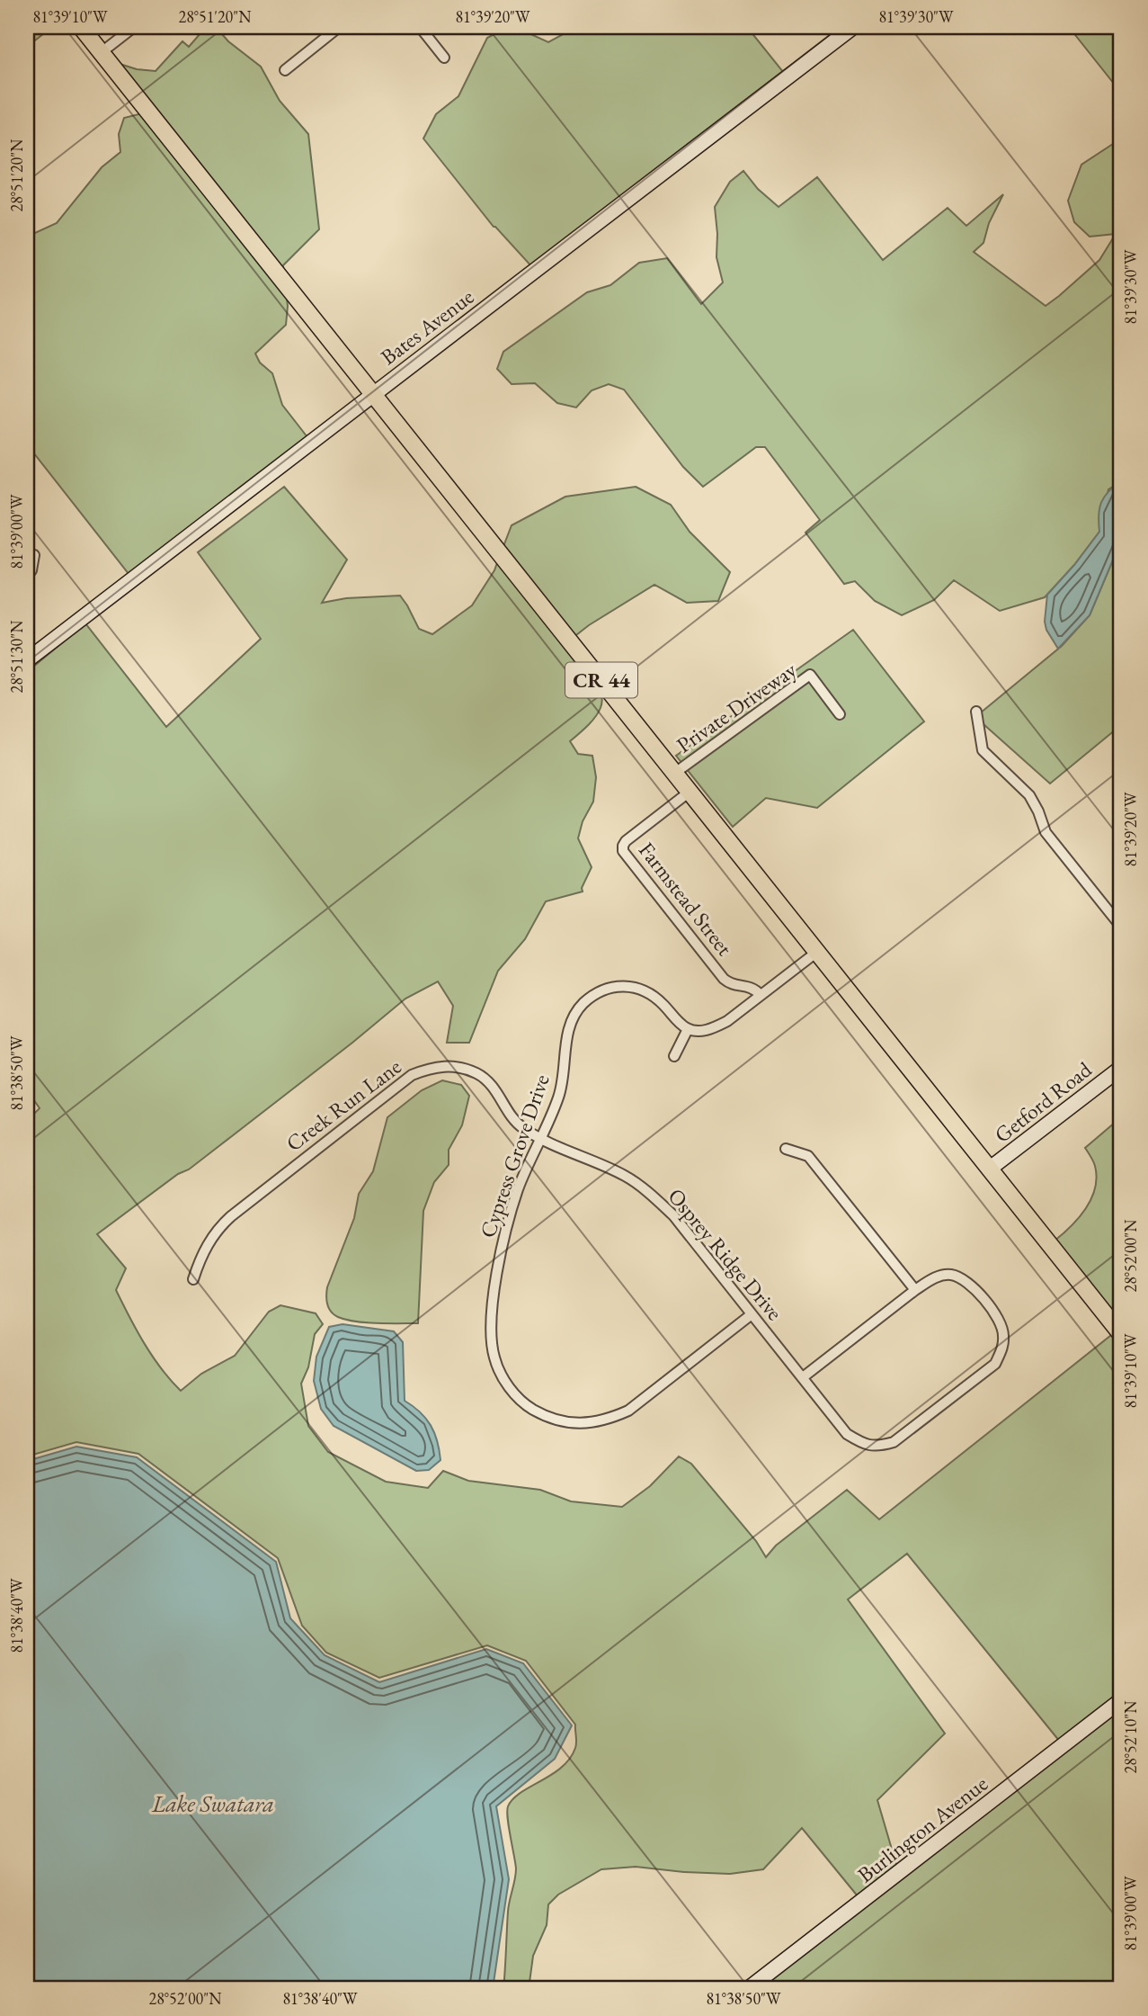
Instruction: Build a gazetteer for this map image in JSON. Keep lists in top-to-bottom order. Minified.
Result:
{"streets":{"main road":["CR 44"],"street":["Bates Avenue","Private Driveway","Farmstead Street","Getford Road","Creek Run Lane","Cypress Grove Drive","Osprey Ridge Drive","Burlington Avenue"]},"crossings":[["Bates Avenue","CR 44"],["CR 44","Private Driveway"],["CR 44","Farmstead Street"],["CR 44","Getford Road"],["Creek Run Lane","Cypress Grove Drive"],["Creek Run Lane","Osprey Ridge Drive"],["Cypress Grove Drive","Osprey Ridge Drive"]],"water":["Lake Swatara"],"coordinates":["81°39'10\"W","28°51'20\"N","81°39'20\"W","81°39'30\"W","81°39'00\"W","28°51'30\"N","81°38'50\"W","28°52'00\"N","81°38'40\"W","28°52'10\"N"]}
